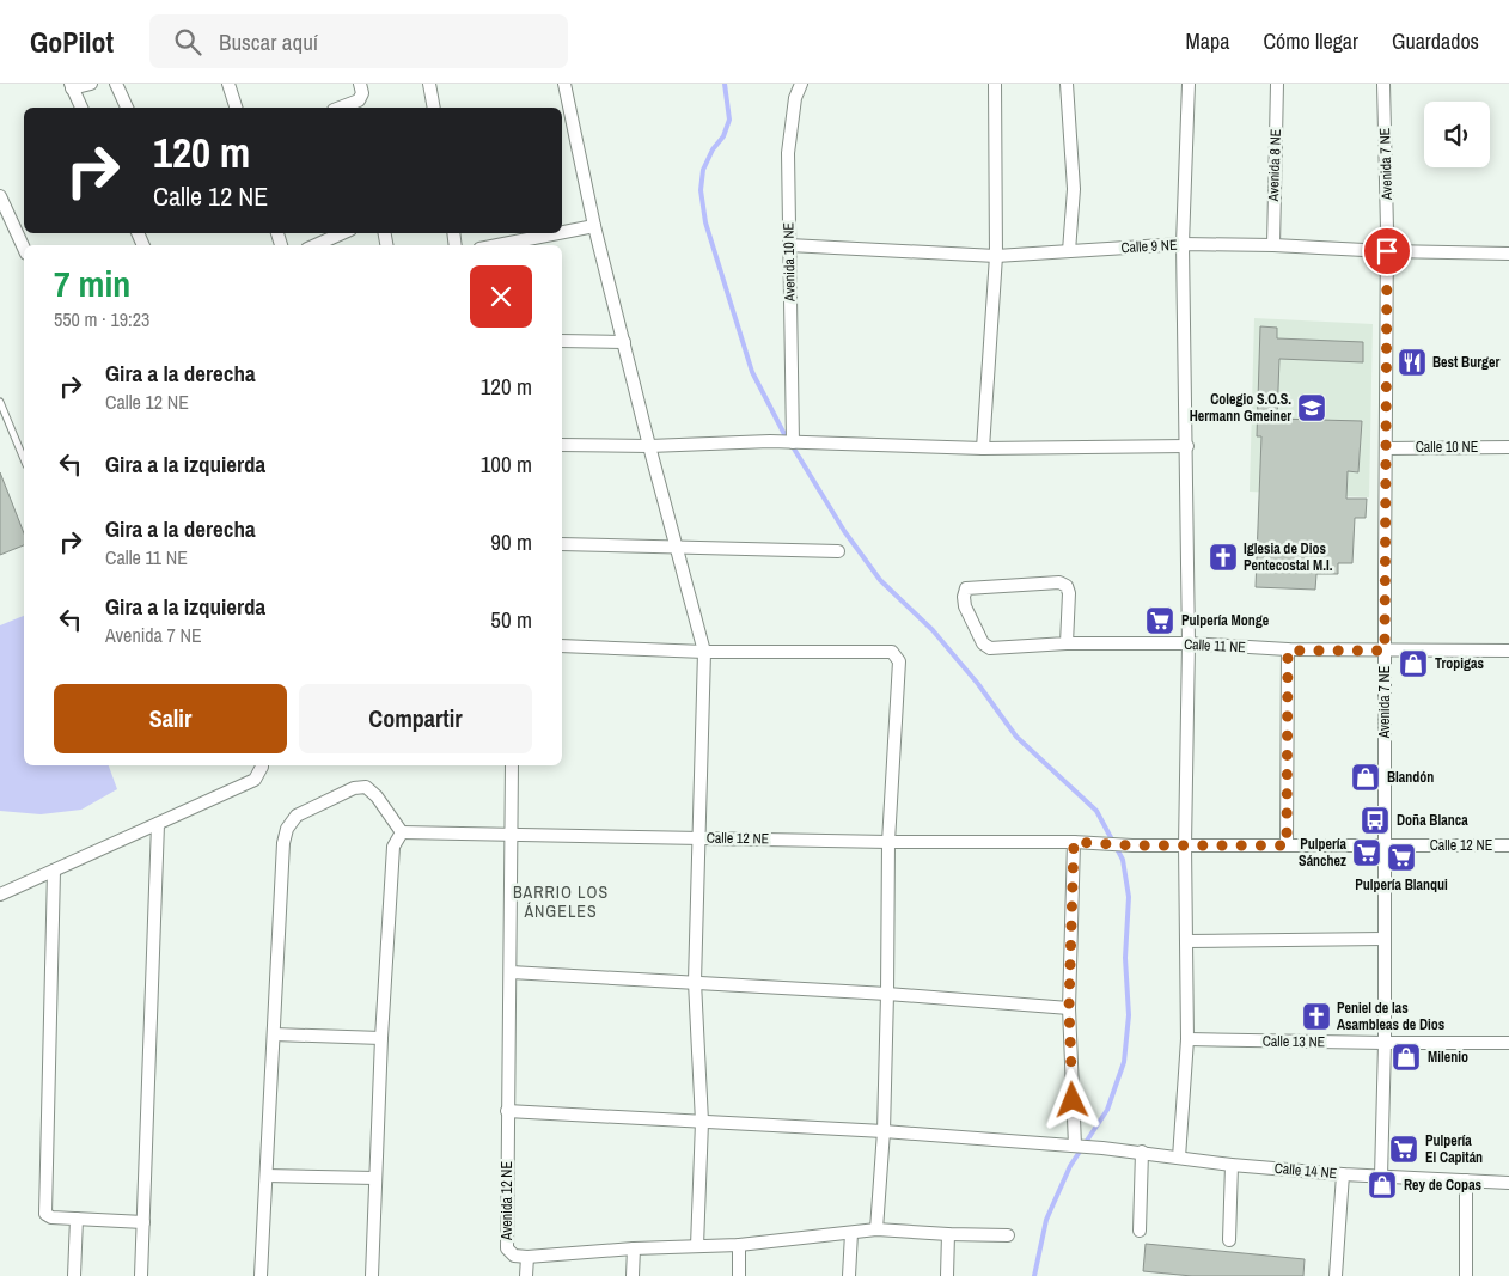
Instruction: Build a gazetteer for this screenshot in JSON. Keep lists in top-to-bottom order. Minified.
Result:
{"streets":{"street":["Avenida 7 NE","Avenida 8 NE","Calle 9 NE","Avenida 10 NE","Calle 10 NE","Calle 11 NE","Calle 12 NE","Calle 13 NE","Calle 14 NE","Avenida 12 NE"]},"crossings":[["Avenida 7 NE","Calle 9 NE"],["Avenida 7 NE","Calle 10 NE"],["Avenida 7 NE","Calle 11 NE"],["Avenida 7 NE","Calle 12 NE"],["Avenida 7 NE","Calle 13 NE"],["Avenida 7 NE","Calle 14 NE"],["Avenida 8 NE","Calle 9 NE"],["Calle 9 NE","Avenida 10 NE"],["Calle 14 NE","Avenida 12 NE"]],"districts":["BARRIO LOS ÁNGELES"],"places":{"restaurant":["Best Burger"],"school or university":["Colegio S.O.S. Hermann Gmeiner"],"church":["Iglesia de Dios Pentecostal M.I.","Peniel de las Asambleas de Dios"],"supermarket":["Pulpería Monge","Pulpería Sánchez","Pulpería Blanqui","Pulpería El Capitán"],"shop":["Tropigas","Blandón","Milenio","Rey de Copas"],"bus stop":["Doña Blanca"]},"page":{"header":"GoPilot","search":"Buscar aquí","nav":["Mapa","Cómo llegar","Guardados"],"turn":["120 m","Calle 12 NE"],"heading":["7 min","550 m · 19:23"],"list":[{"name":"Gira a la derecha","note":"Calle 12 NE","value":"120 m"},{"name":"Gira a la izquierda","value":"100 m"},{"name":"Gira a la derecha","note":"Calle 11 NE","value":"90 m"},{"name":"Gira a la izquierda","note":"Avenida 7 NE","value":"50 m"}],"buttons":["Salir","Compartir"]}}
